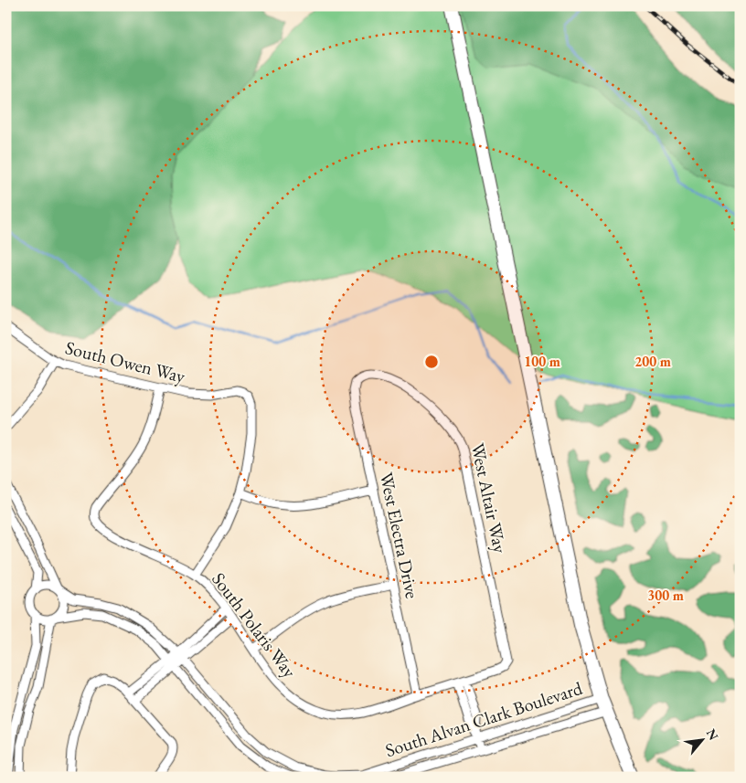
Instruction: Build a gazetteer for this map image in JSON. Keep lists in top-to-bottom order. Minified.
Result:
{"streets":{"street":["South Owen Way","West Altair Way","West Electra Drive","South Polaris Way","South Alvan Clark Boulevard"]},"crossings":[["South Owen Way","South Polaris Way"],["West Altair Way","West Electra Drive"],["West Altair Way","South Polaris Way"],["West Electra Drive","South Polaris Way"]],"north":"top right","rings":["100 m","200 m","300 m"]}
